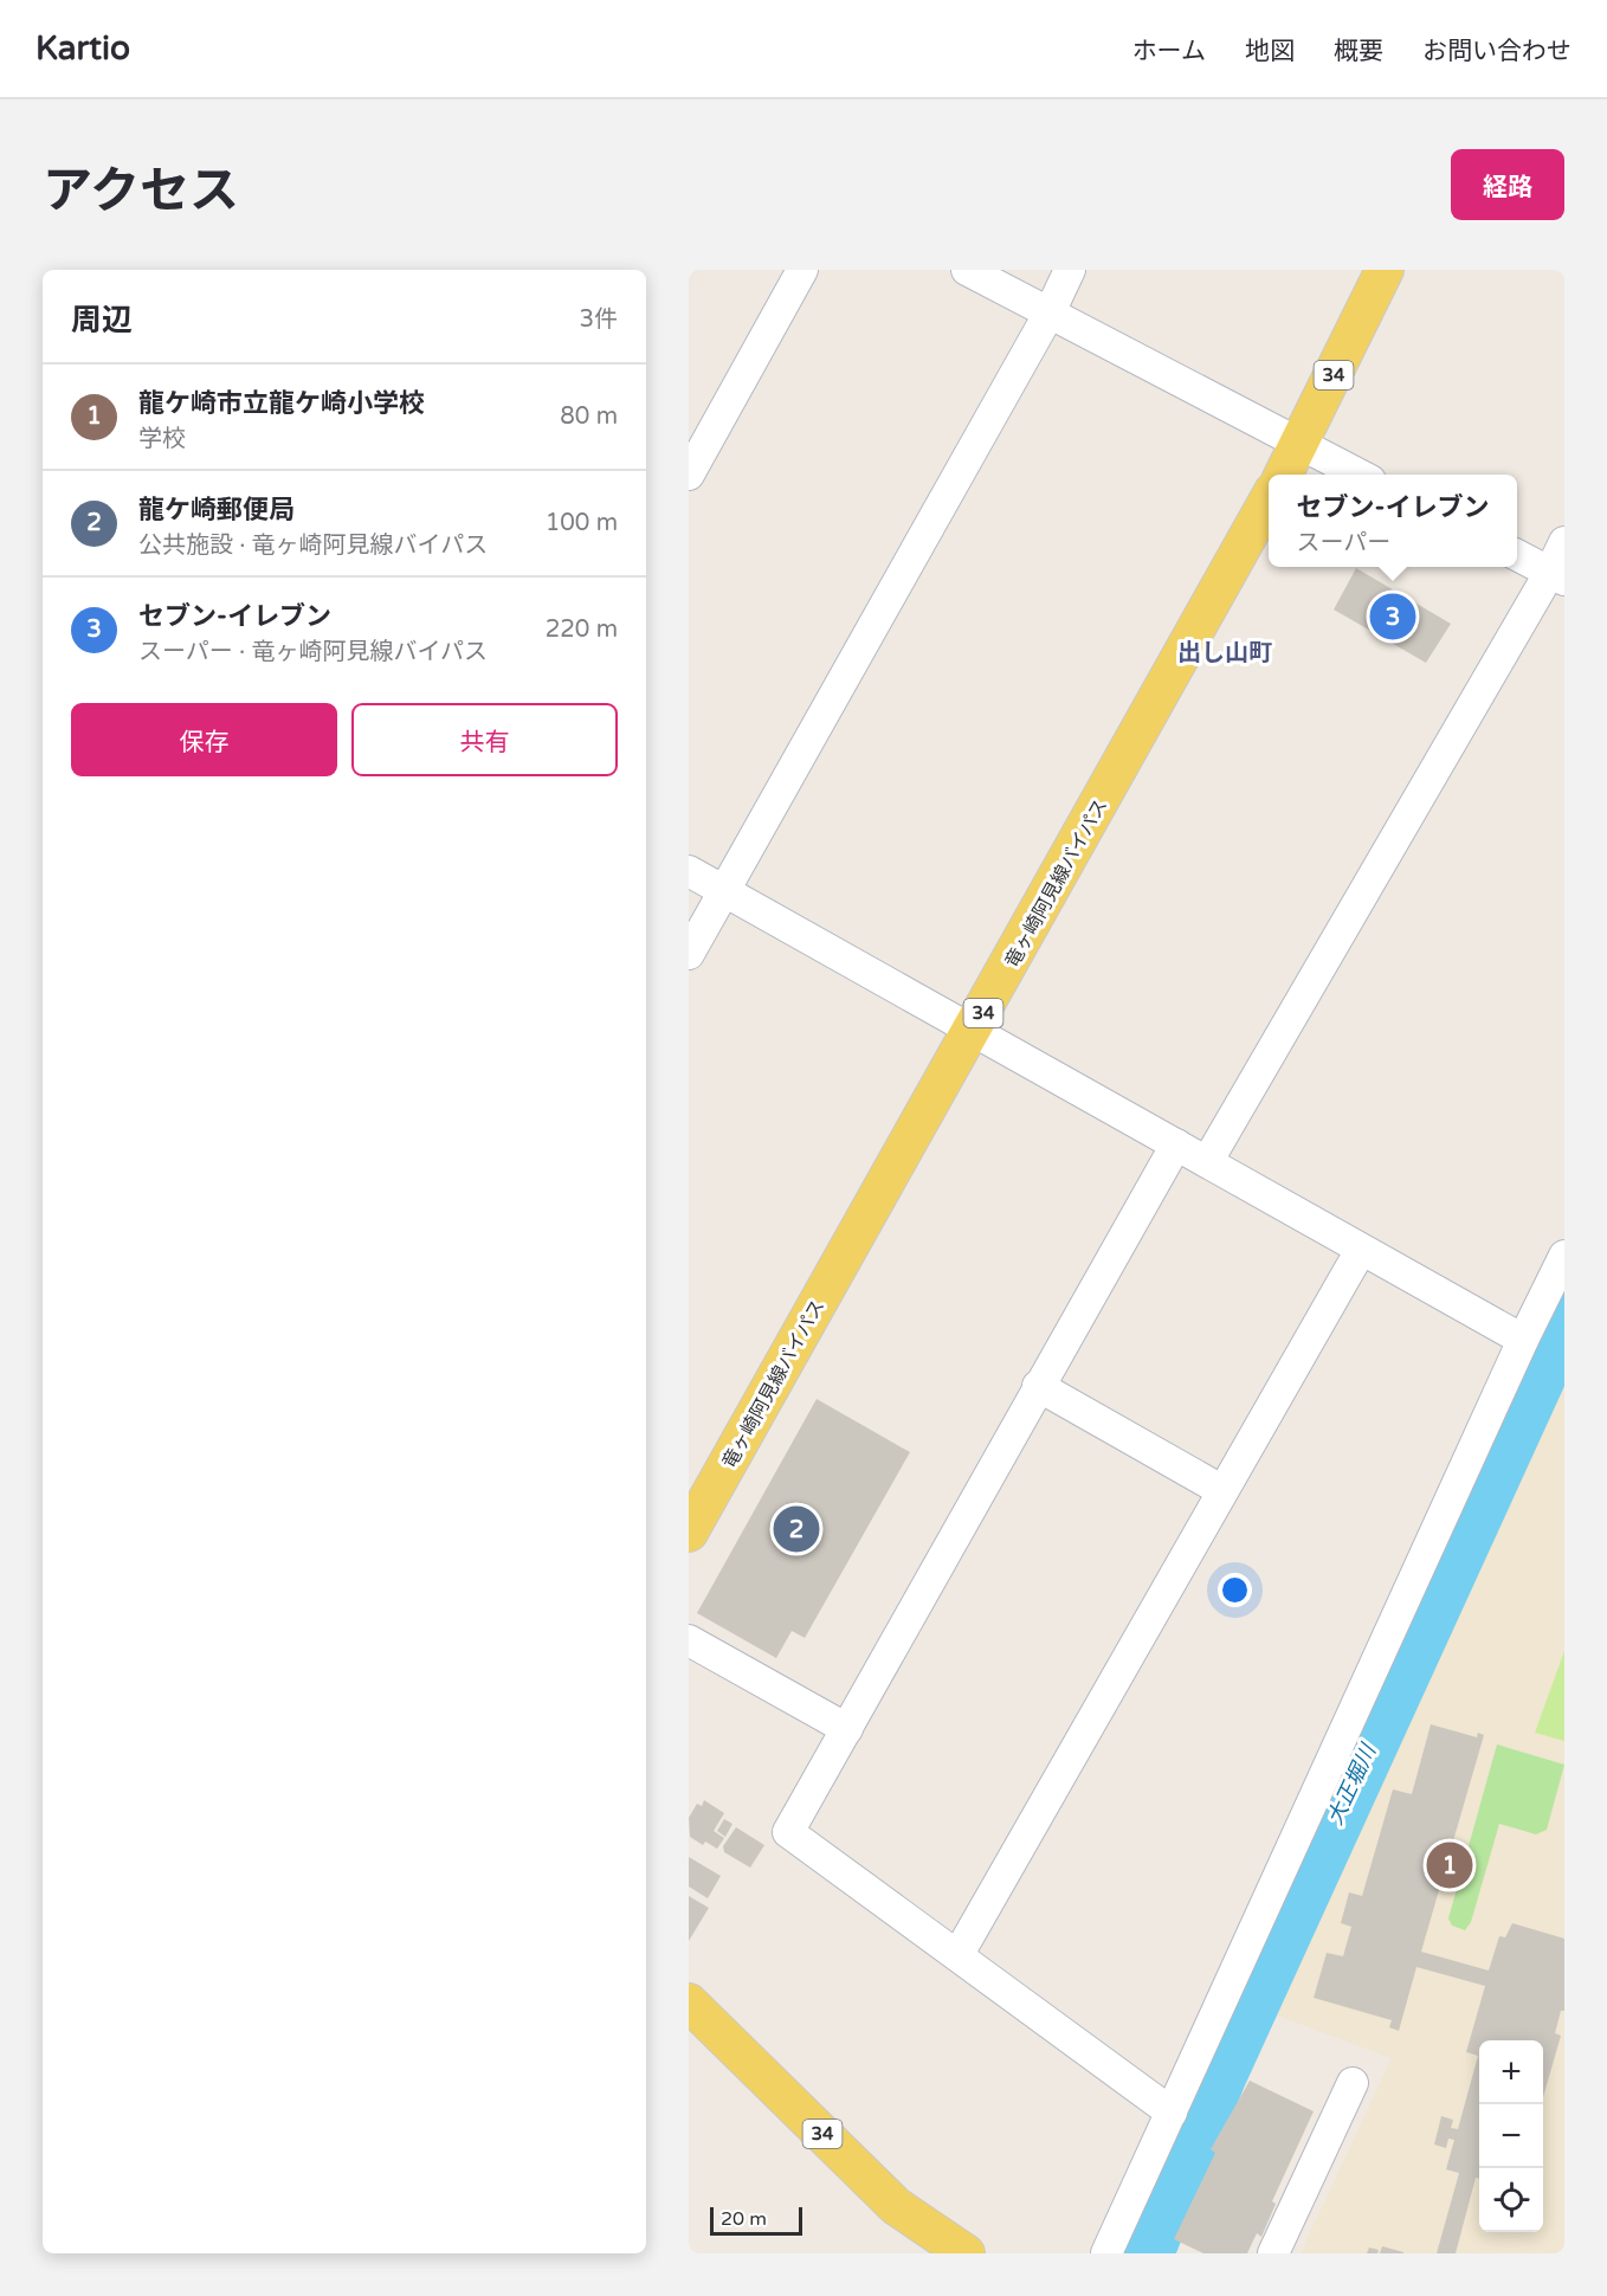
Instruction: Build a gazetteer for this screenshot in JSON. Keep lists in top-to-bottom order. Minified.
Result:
{"streets":{"main road":["34","竜ヶ崎阿見線バイパス"]},"districts":["出し山町"],"water":["大正堀川"],"scale_bar":"20 m","page":{"header":"Kartio","nav":["ホーム","地図","概要","お問い合わせ"],"title":"アクセス","buttons":["経路",["保存","共有"]],"heading":["周辺","3件"],"list":[{"mark":"1","name":"龍ケ崎市立龍ケ崎小学校","note":"学校","value":"80 m"},{"mark":"2","name":"龍ケ崎郵便局","note":"公共施設 · 竜ヶ崎阿見線バイパス","value":"100 m"},{"mark":"3","name":"セブン-イレブン","note":"スーパー · 竜ヶ崎阿見線バイパス","value":"220 m"}],"popup":["セブン-イレブン","スーパー"],"pins":["3","2","1"],"map_buttons":["+","−"],"scale":"20 m"}}
